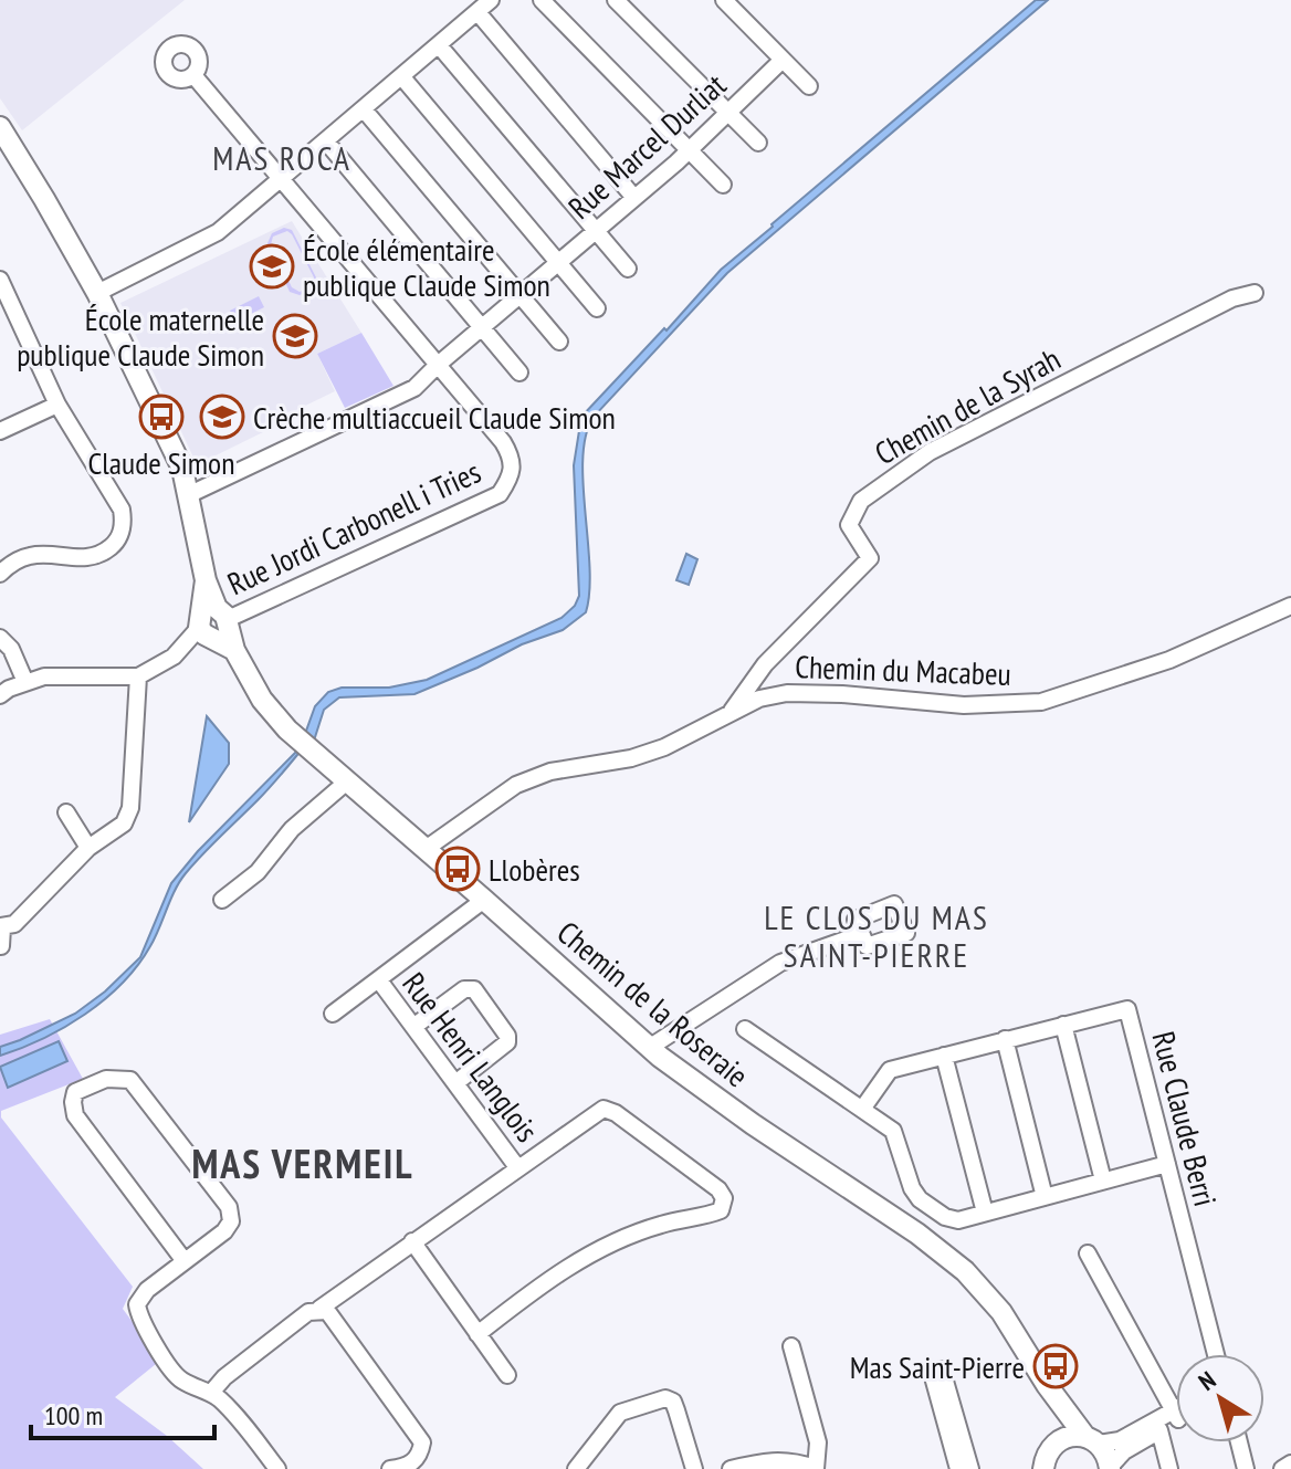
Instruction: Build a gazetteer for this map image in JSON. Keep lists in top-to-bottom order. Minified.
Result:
{"streets":{"street":["Rue Marcel Durliat","Chemin de la Syrah","Rue Jordi Carbonell i Tries","Chemin du Macabeu","Chemin de la Roseraie","Rue Henri Langlois","Rue Claude Berri"]},"crossings":[["Rue Marcel Durliat","Rue Jordi Carbonell i Tries"],["Rue Marcel Durliat","Chemin de la Roseraie"],["Chemin de la Syrah","Chemin du Macabeu"],["Rue Jordi Carbonell i Tries","Chemin de la Roseraie"],["Chemin du Macabeu","Chemin de la Roseraie"]],"districts":["MAS ROCA","LE CLOS DU MAS SAINT-PIERRE","MAS VERMEIL"],"places":{"school or university":["École élémentaire publique Claude Simon","École maternelle publique Claude Simon","Crèche multiaccueil Claude Simon"],"bus stop":["Claude Simon","Llobères","Mas Saint-Pierre"]},"scale_bar":"100 m","north":"top left"}
